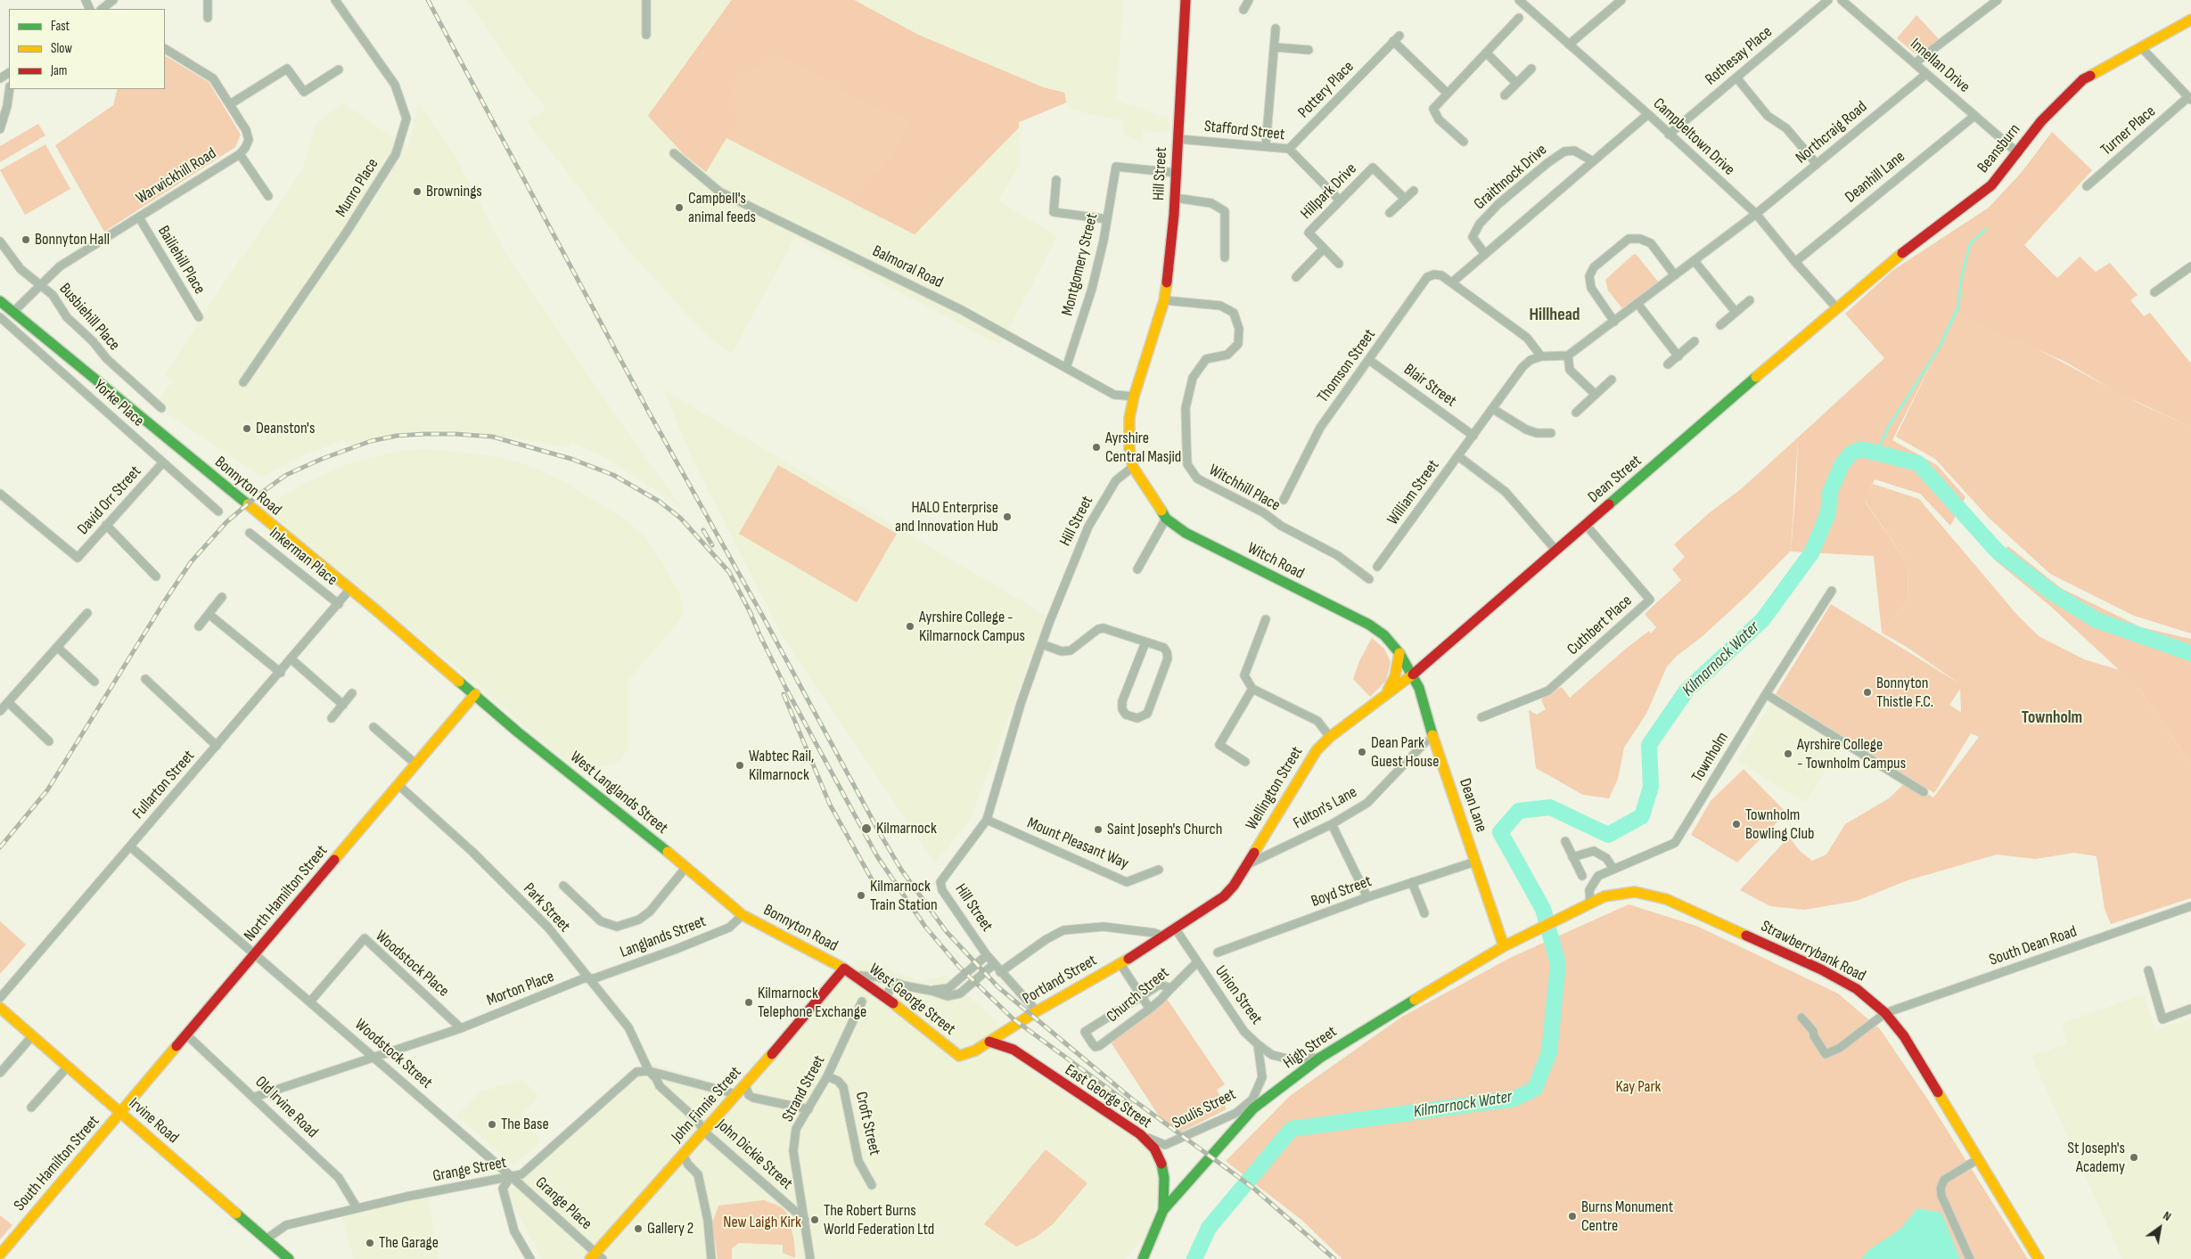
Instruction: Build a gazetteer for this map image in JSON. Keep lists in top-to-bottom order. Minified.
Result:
{"streets":{"main road":["Beansburn","Hill Street","Dean Street","Bonnyton Road","Witch Road","Wellington Street","West Langlands Street","Dean Lane","North Hamilton Street","Strawberrybank Road","Portland Street","West George Street","High Street","East George Street","John Finnie Street","Irvine Road","South Hamilton Street"],"street":["Rothesay Place","Innellan Drive","Pottery Place","Stafford Street","Turner Place","Northcraig Road","Campbeltown Drive","Warwickhill Road","Graithnock Drive","Deanhill Lane","Munro Place","Hillpark Drive","Bailiehill Place","Montgomery Street","Balmoral Road","Busbiehill Place","Thomson Street","Blair Street","Yorke Place","Witchhill Place","William Street","David Orr Street","Inkerman Place","Cuthbert Place","Townholm","Fullarton Street","Fulton's Lane","Mount Pleasant Way","Boyd Street","Park Street","Langlands Street","South Dean Road","Woodstock Place","Morton Place","Church Street","Union Street","Woodstock Street","Strand Street","Old Irvine Road","Soulis Street","Croft Street","John Dickie Street","Grange Street","Grange Place"]},"crossings":[["Rothesay Place","Campbeltown Drive"],["Innellan Drive","Northcraig Road"],["Innellan Drive","Beansburn"],["Innellan Drive","Deanhill Lane"],["Pottery Place","Stafford Street"],["Stafford Street","Hill Street"],["Stafford Street","Hillpark Drive"],["Northcraig Road","Campbeltown Drive"],["Campbeltown Drive","Beansburn"],["Campbeltown Drive","Deanhill Lane"],["Campbeltown Drive","Dean Street"],["Beansburn","Dean Street"],["Hill Street","Montgomery Street"],["Hill Street","Balmoral Road"],["Hill Street","Witchhill Place"],["Hill Street","Witch Road"],["Hill Street","Mount Pleasant Way"],["Hill Street","Portland Street"],["Warwickhill Road","Bailiehill Place"],["Warwickhill Road","Busbiehill Place"],["Warwickhill Road","Bonnyton Road"],["Montgomery Street","Balmoral Road"],["Thomson Street","Blair Street"],["Thomson Street","William Street"],["Blair Street","William Street"],["Yorke Place","David Orr Street"],["Dean Street","Witch Road"],["Dean Street","Cuthbert Place"],["Dean Street","Wellington Street"],["Dean Street","Dean Lane"],["Bonnyton Road","Fullarton Street"],["Bonnyton Road","West Langlands Street"],["Bonnyton Road","North Hamilton Street"],["Bonnyton Road","Langlands Street"],["Bonnyton Road","West George Street"],["Bonnyton Road","John Finnie Street"],["Inkerman Place","Fullarton Street"],["Witch Road","Wellington Street"],["Witch Road","Dean Lane"],["Townholm","Strawberrybank Road"],["Fullarton Street","Woodstock Street"],["Wellington Street","Dean Lane"],["Wellington Street","Fulton's Lane"],["Wellington Street","Portland Street"],["Wellington Street","Union Street"],["West Langlands Street","North Hamilton Street"],["West Langlands Street","Langlands Street"],["Dean Lane","Boyd Street"],["Dean Lane","Strawberrybank Road"],["Dean Lane","High Street"],["North Hamilton Street","Park Street"],["North Hamilton Street","Woodstock Street"],["North Hamilton Street","Old Irvine Road"],["North Hamilton Street","Irvine Road"],["North Hamilton Street","South Hamilton Street"],["Park Street","Langlands Street"],["Park Street","Morton Place"],["Park Street","John Dickie Street"],["Park Street","Grange Street"],["Langlands Street","Morton Place"],["South Dean Road","Strawberrybank Road"],["Strawberrybank Road","High Street"],["Woodstock Place","Morton Place"],["Woodstock Place","Woodstock Street"],["Portland Street","Union Street"],["Portland Street","West George Street"],["Portland Street","East George Street"],["Morton Place","Woodstock Street"],["Morton Place","Old Irvine Road"],["Church Street","Union Street"],["Union Street","High Street"],["Union Street","Soulis Street"],["West George Street","John Finnie Street"],["High Street","East George Street"],["Woodstock Street","Grange Street"],["Woodstock Street","Grange Place"],["Strand Street","Croft Street"],["Strand Street","John Dickie Street"],["East George Street","Soulis Street"],["John Finnie Street","John Dickie Street"],["John Finnie Street","Grange Place"],["Old Irvine Road","Grange Street"],["Irvine Road","South Hamilton Street"],["Irvine Road","Grange Street"],["John Dickie Street","Grange Street"],["Grange Street","Grange Place"]],"districts":["Hillhead","Townholm"],"water":["Kilmarnock Water"],"parks":["Kay Park","New Laigh Kirk"],"places":["Brownings","Campbell's animal feeds","Bonnyton Hall","Deanston's","Ayrshire Central Masjid","HALO Enterprise and Innovation Hub","Ayrshire College - Kilmarnock Campus","Bonnyton Thistle F.C.","Dean Park Guest House","Ayrshire College - Townholm Campus","Wabtec Rail, Kilmarnock","Townholm Bowling Club","Kilmarnock","Saint Joseph's Church","Kilmarnock Train Station","Kilmarnock Telephone Exchange","The Base","St Joseph's Academy","Burns Monument Centre","The Robert Burns World Federation Ltd","Gallery 2","The Garage"],"legend":["Fast","Slow","Jam"],"north":"top right"}
